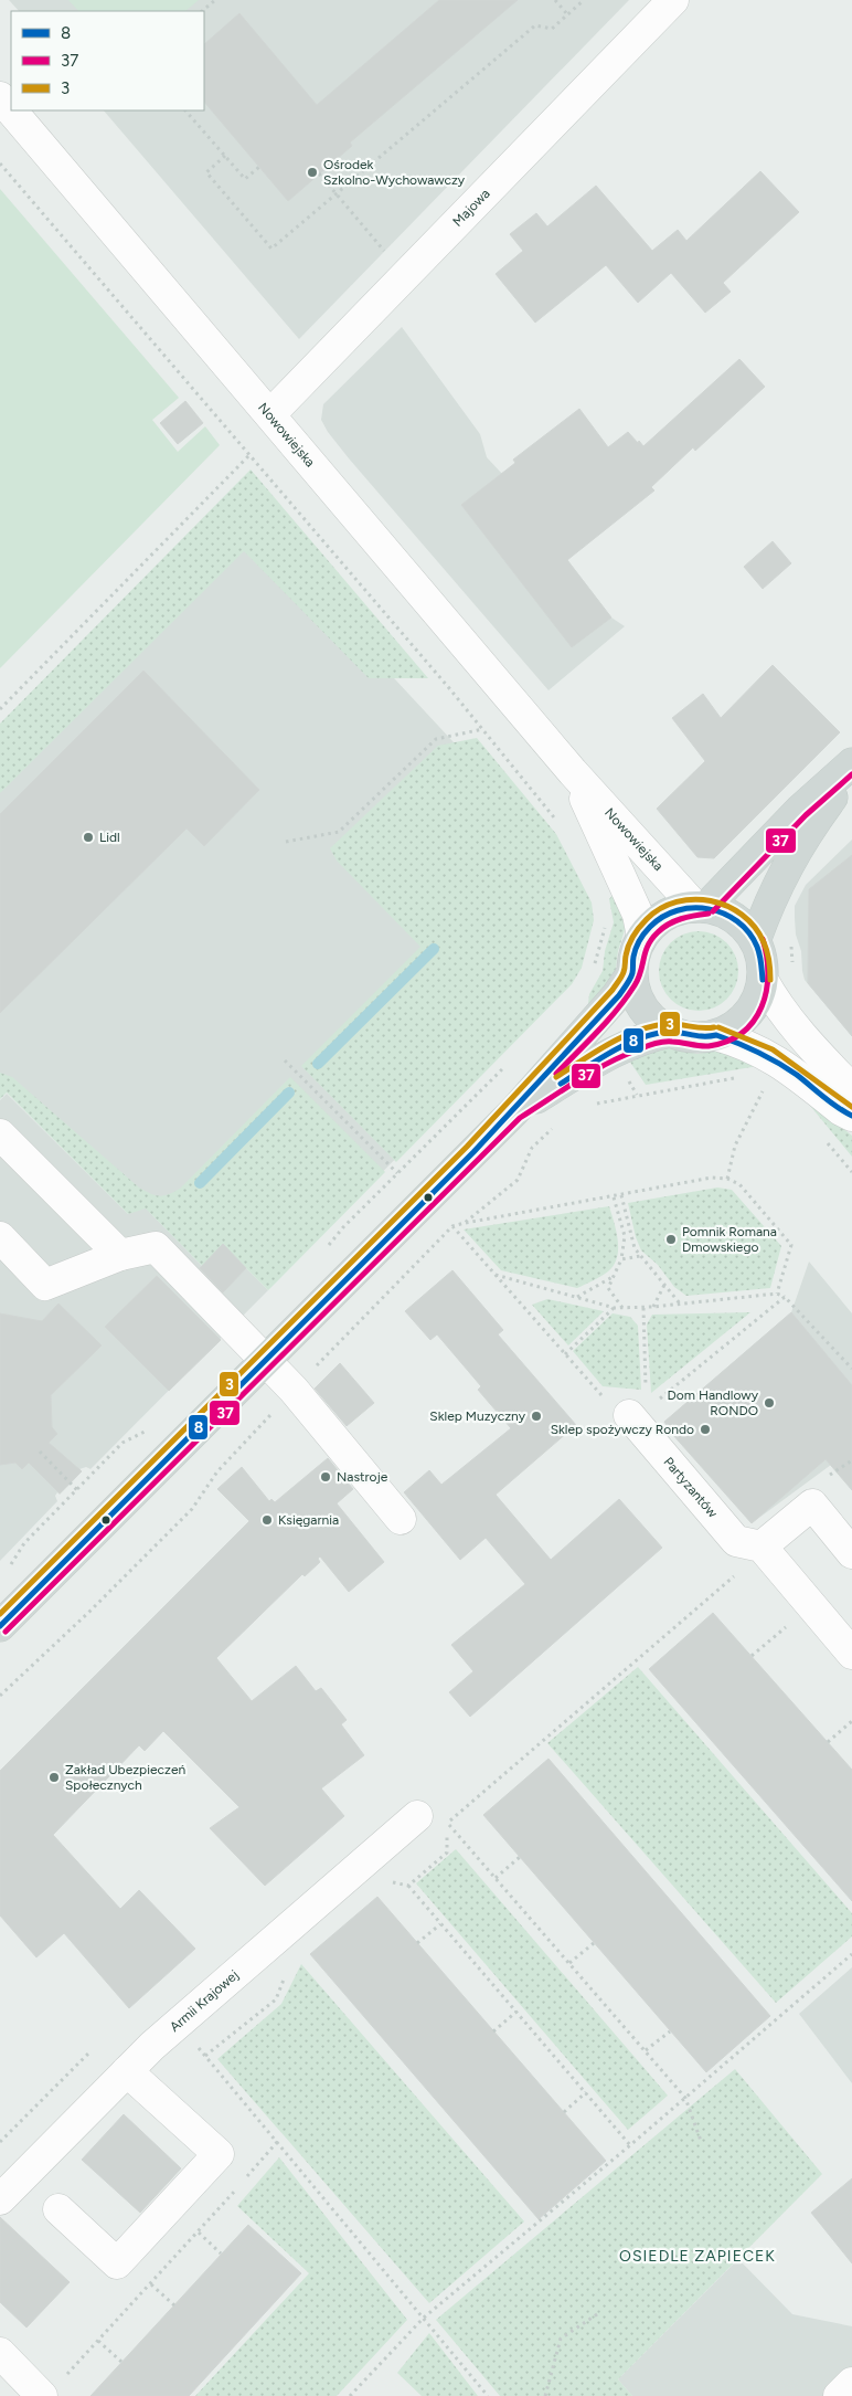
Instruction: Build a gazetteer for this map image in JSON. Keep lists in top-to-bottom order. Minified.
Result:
{"streets":{"street":["Majowa","Nowowiejska","Partyzantów","Armii Krajowej"]},"crossings":[["Majowa","Nowowiejska"]],"districts":["OSIEDLE ZAPIECEK"],"places":["Ośrodek Szkolno-Wychowawczy","Lidl","Pomnik Romana Dmowskiego","Dom Handlowy RONDO","Sklep Muzyczny","Sklep spożywczy Rondo","Nastroje","Księgarnia","Zakład Ubezpieczeń Społecznych"],"lines":["transit line 37","transit line 3","transit line 8"],"legend":["8","37","3"]}
